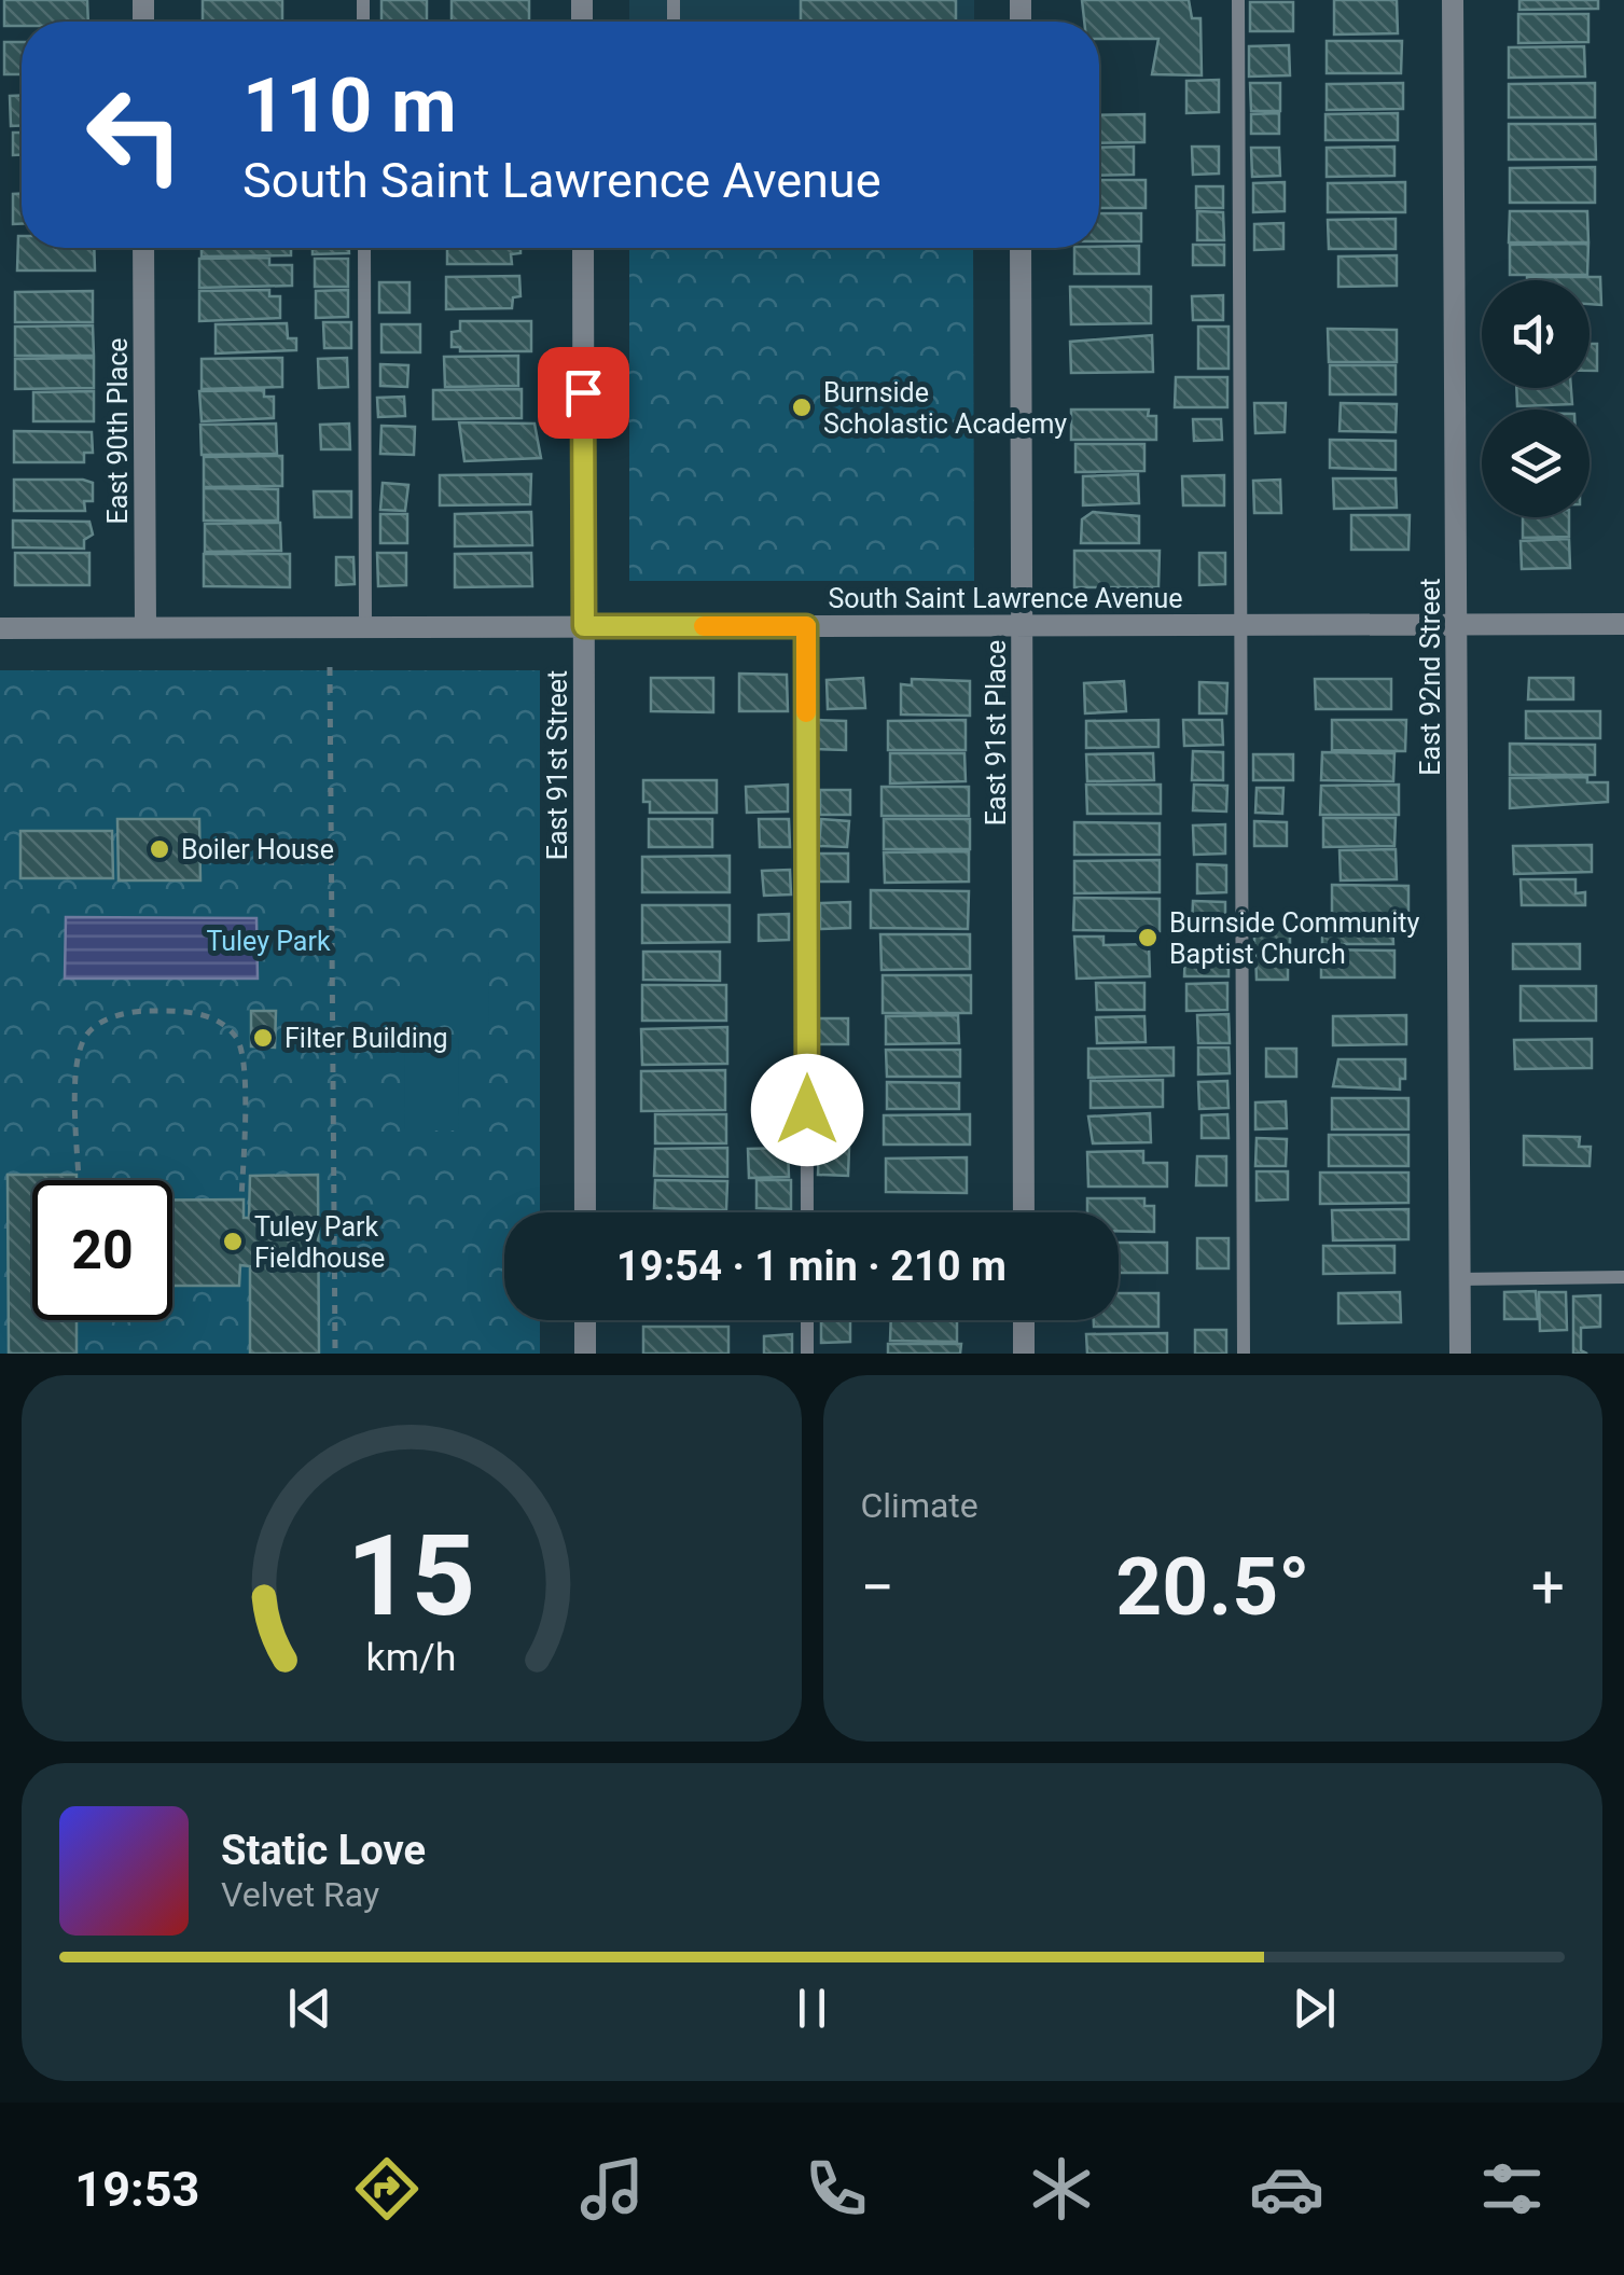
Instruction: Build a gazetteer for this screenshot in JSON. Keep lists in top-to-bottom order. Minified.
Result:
{"streets":{"street":["East 90th Place","South Saint Lawrence Avenue","East 92nd Street","East 91st Place","East 91st Street"]},"crossings":[["East 90th Place","South Saint Lawrence Avenue"],["South Saint Lawrence Avenue","East 92nd Street"],["South Saint Lawrence Avenue","East 91st Place"],["South Saint Lawrence Avenue","East 91st Street"]],"parks":["Tuley Park"],"places":["Burnside Scholastic Academy","Boiler House","Burnside Community Baptist Church","Filter Building","Tuley Park Fieldhouse"],"page":{"turn":["110 m","South Saint Lawrence Avenue"],"limit":"20","trip":"19:54 · 1 min · 210 m","tile":"Climate","heat":["−","20.5°","+"],"song":["Static Love","Velvet Ray"],"tabs":"19:53","gauge":["15","km/h"]}}
